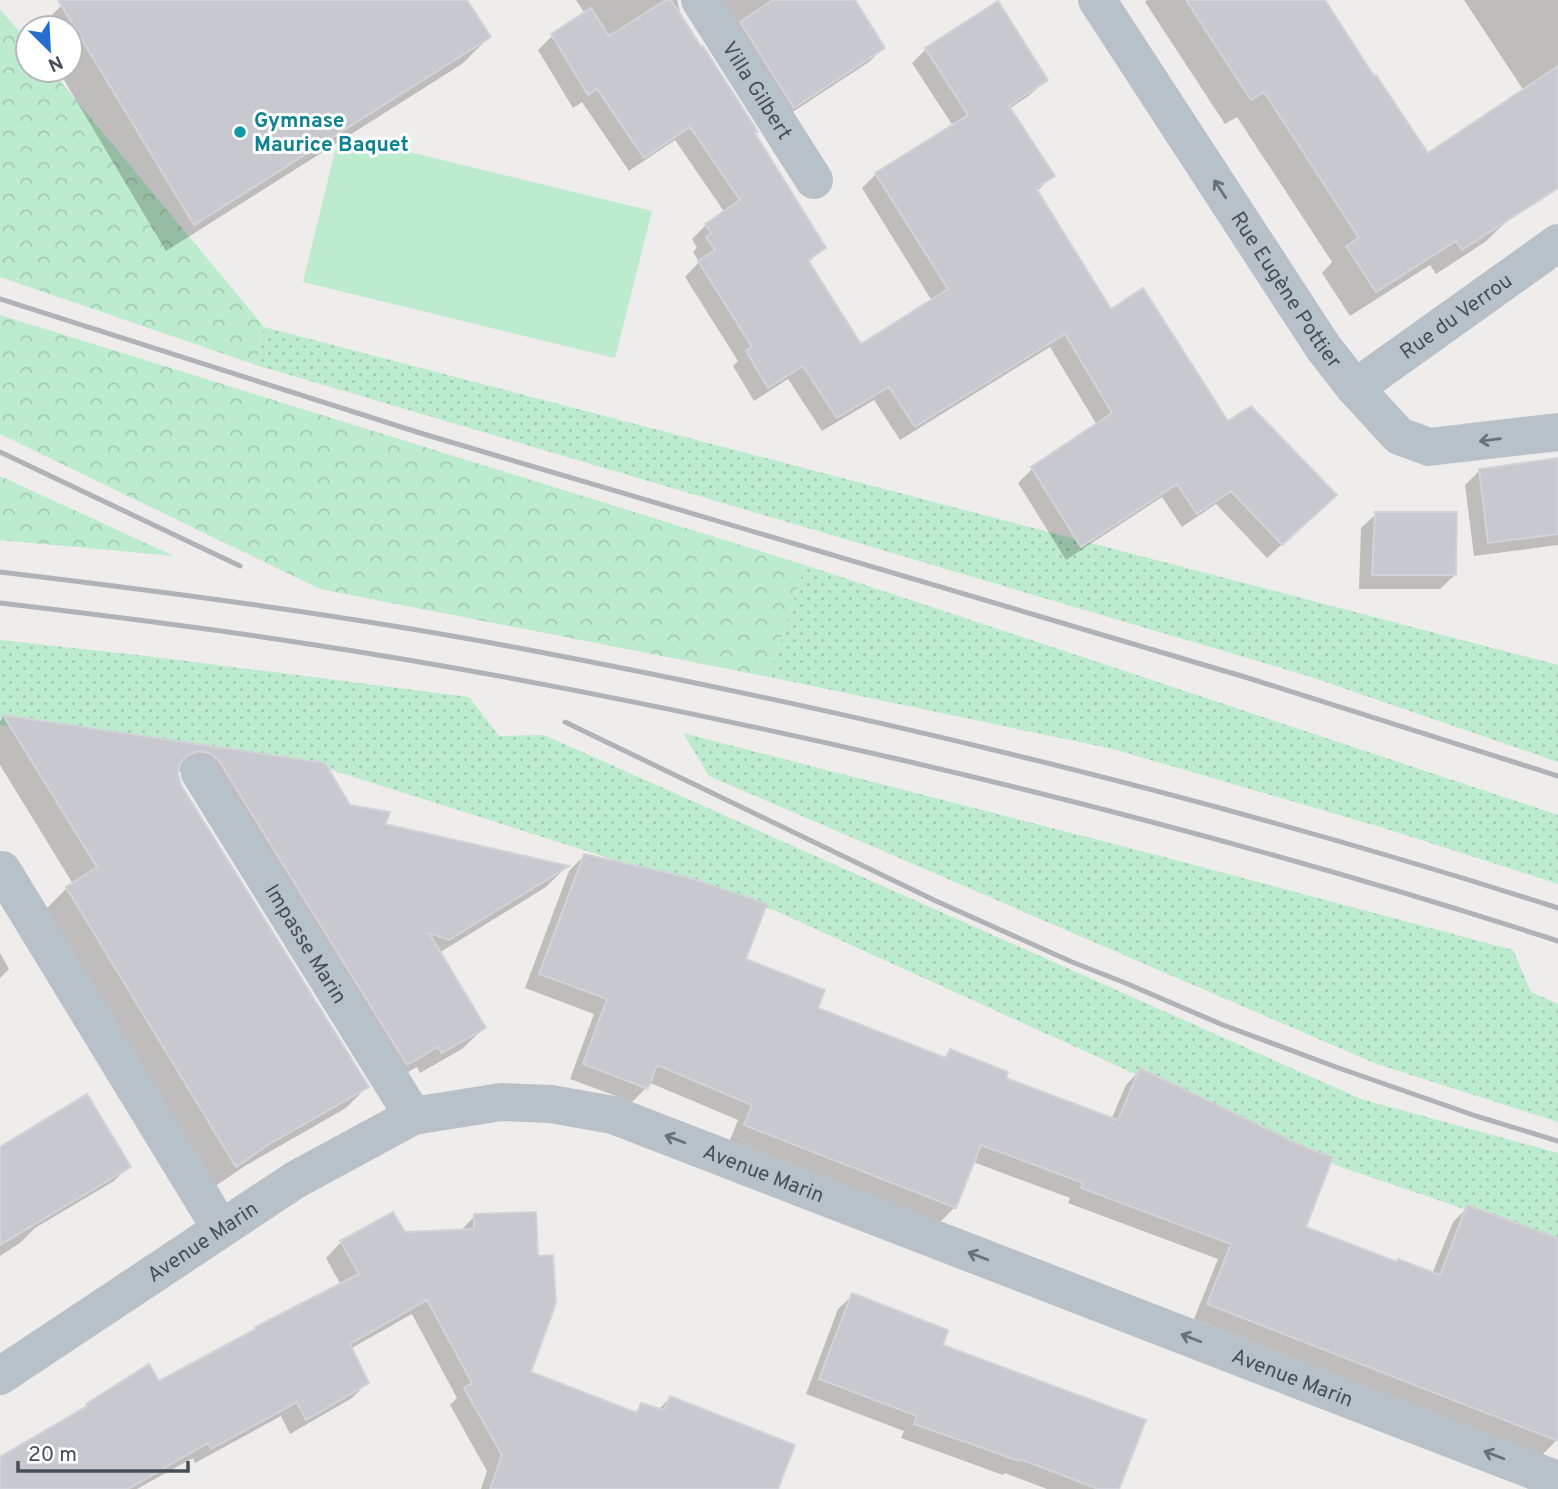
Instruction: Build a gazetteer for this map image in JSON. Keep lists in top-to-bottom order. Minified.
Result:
{"streets":{"street":["Villa Gilbert","Rue Eugène Pottier","Rue du Verrou","Impasse Marin","Avenue Marin"]},"crossings":[["Rue Eugène Pottier","Rue du Verrou"],["Impasse Marin","Avenue Marin"]],"one_way":["Rue Eugène Pottier","Avenue Marin"],"places":["Gymnase Maurice Baquet"],"scale_bar":"20 m","north":"bottom right"}
